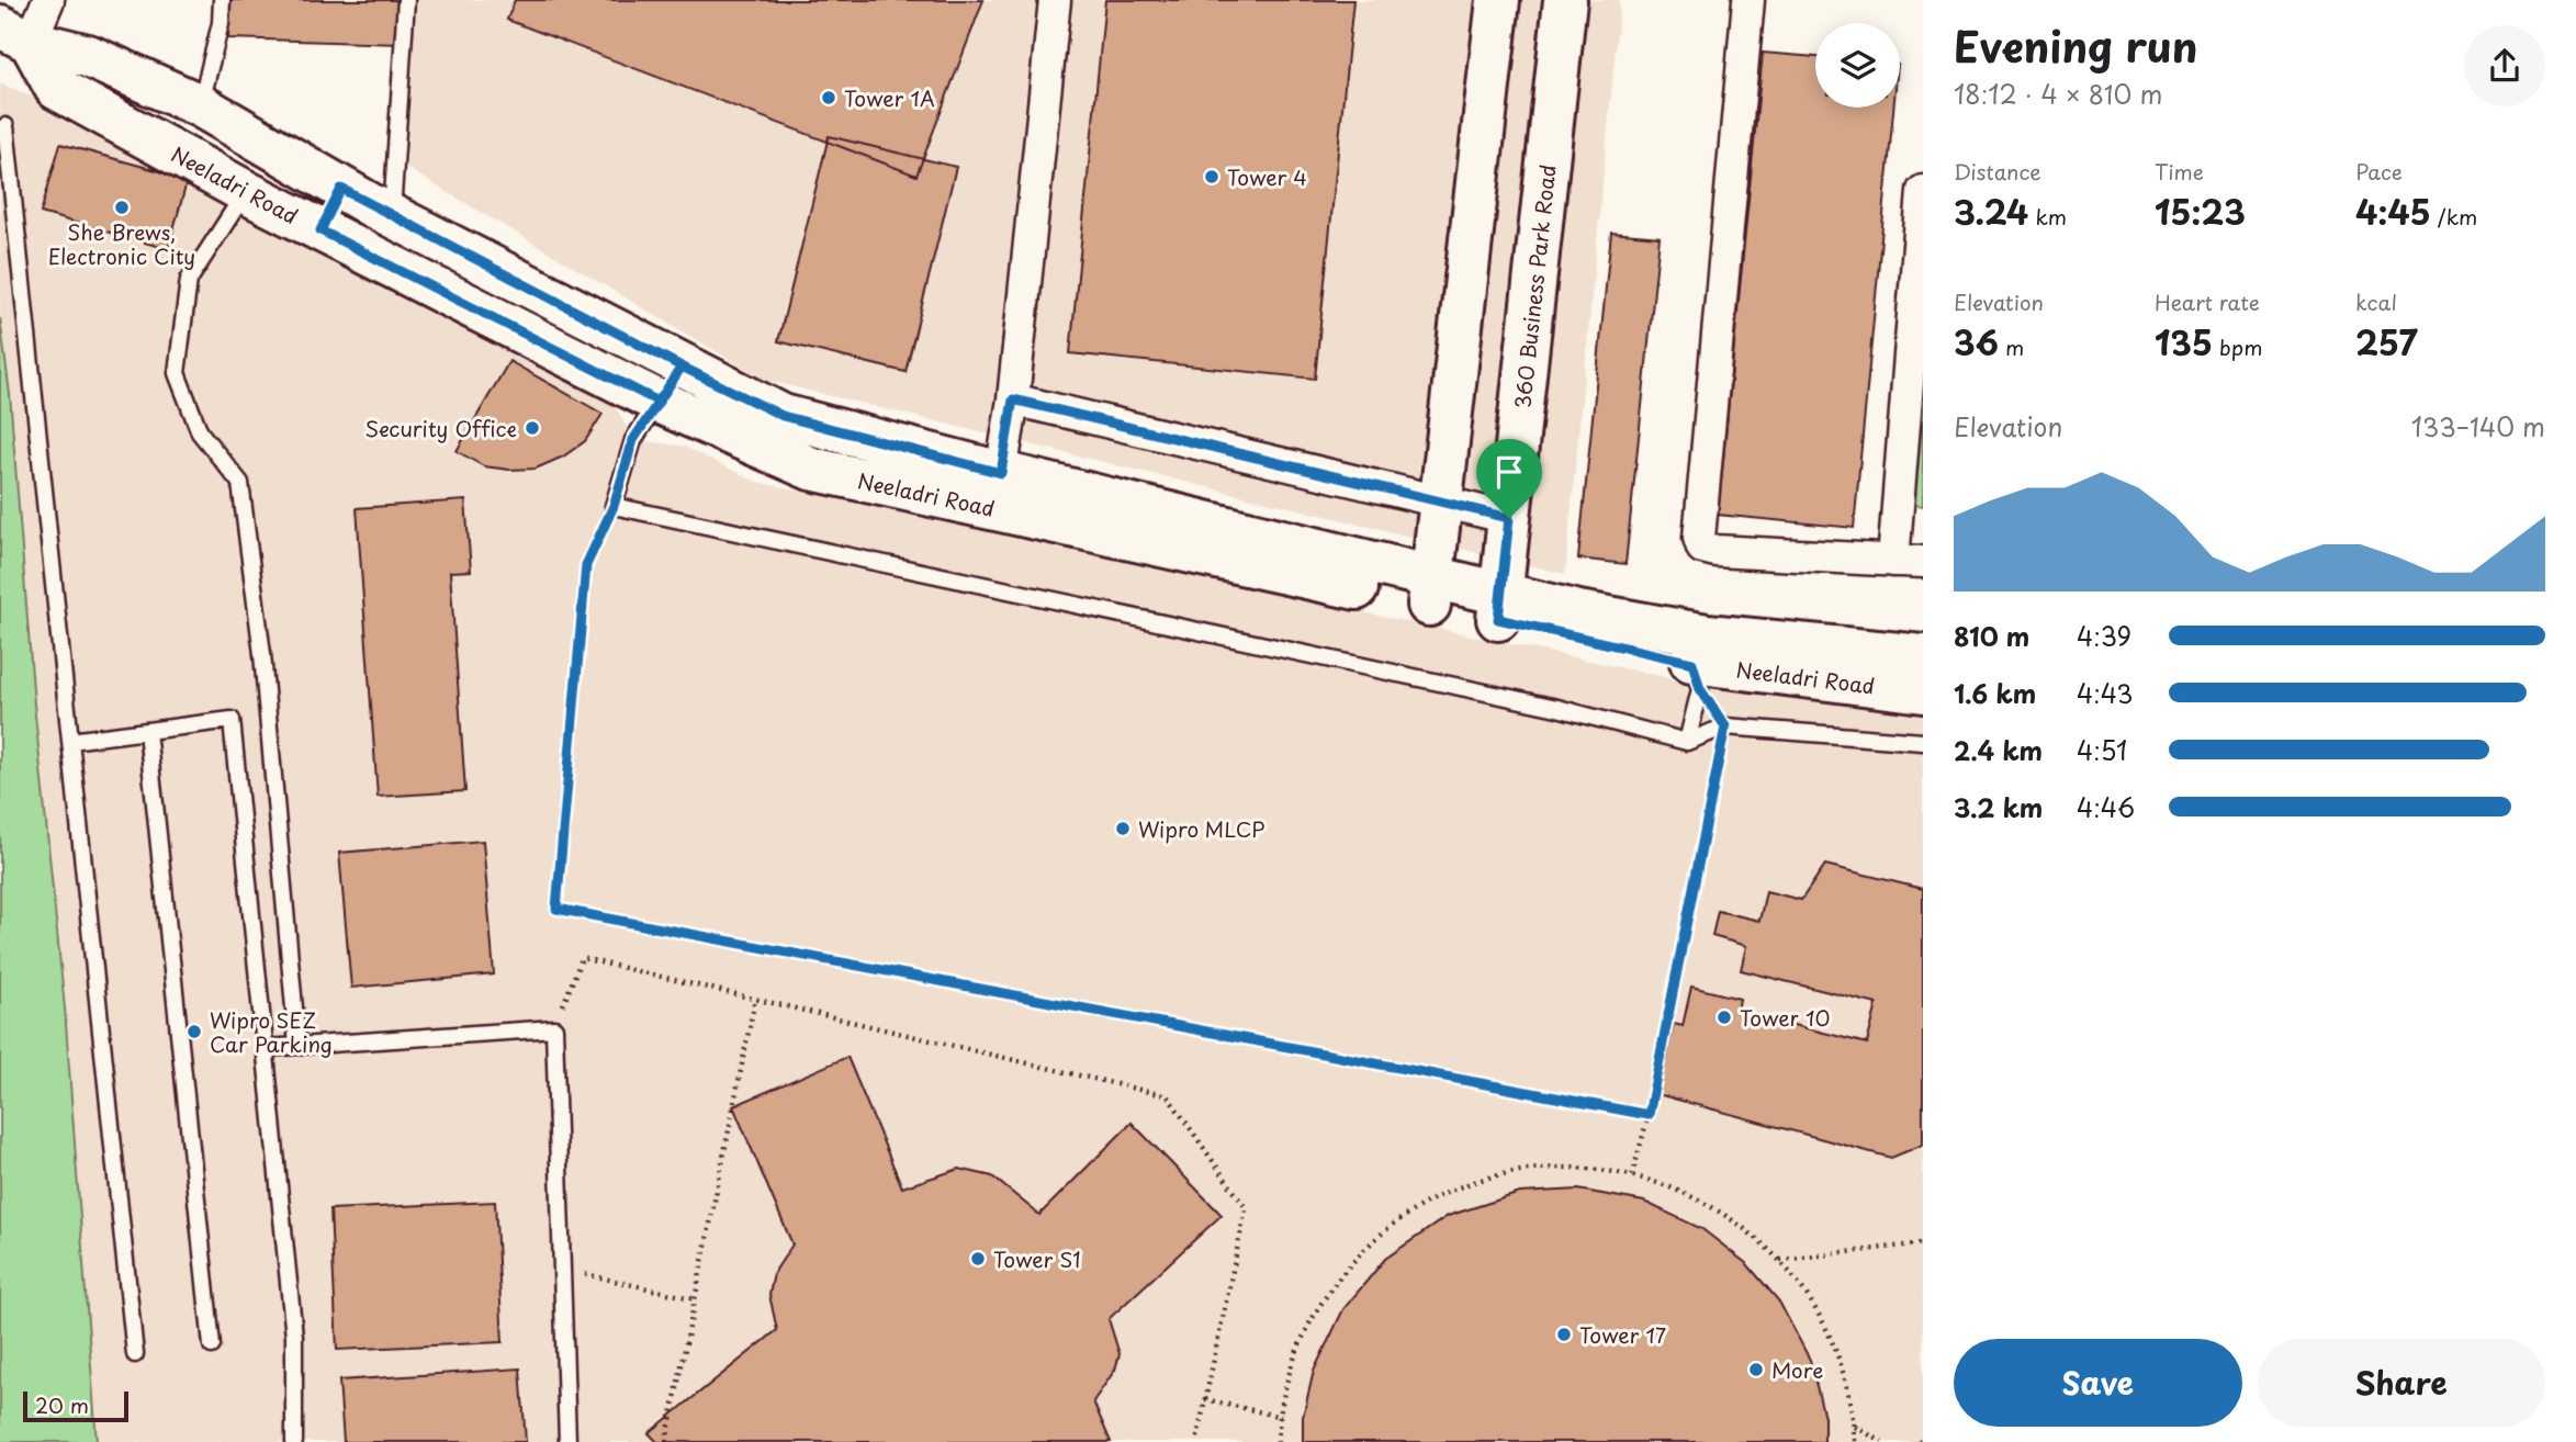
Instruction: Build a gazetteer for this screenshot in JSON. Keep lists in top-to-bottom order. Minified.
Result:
{"streets":{"main road":["Neeladri Road","360 Business Park Road"]},"crossings":[["Neeladri Road","360 Business Park Road"]],"places":["Tower 1A","Tower 4","She Brews, Electronic City","Security Office","Wipro MLCP","Tower 10","Wipro SEZ Car Parking","Tower S1","Tower 17","More"],"scale_bar":"20 m","page":{"heading":["Evening run","18:12 · 4 × 810 m"],"stats":[["Distance","3.24 km"],["Time","15:23"],["Pace","4:45 /km"],["Elevation","36 m"],["Heart rate","135 bpm"],["kcal","257"]],"chart":["Elevation","133–140 m"],"list":[{"name":"810 m","note":"4:39"},{"name":"1.6 km","note":"4:43"},{"name":"2.4 km","note":"4:51"},{"name":"3.2 km","note":"4:46"}],"buttons":["Save","Share"],"scale":"20 m"}}
